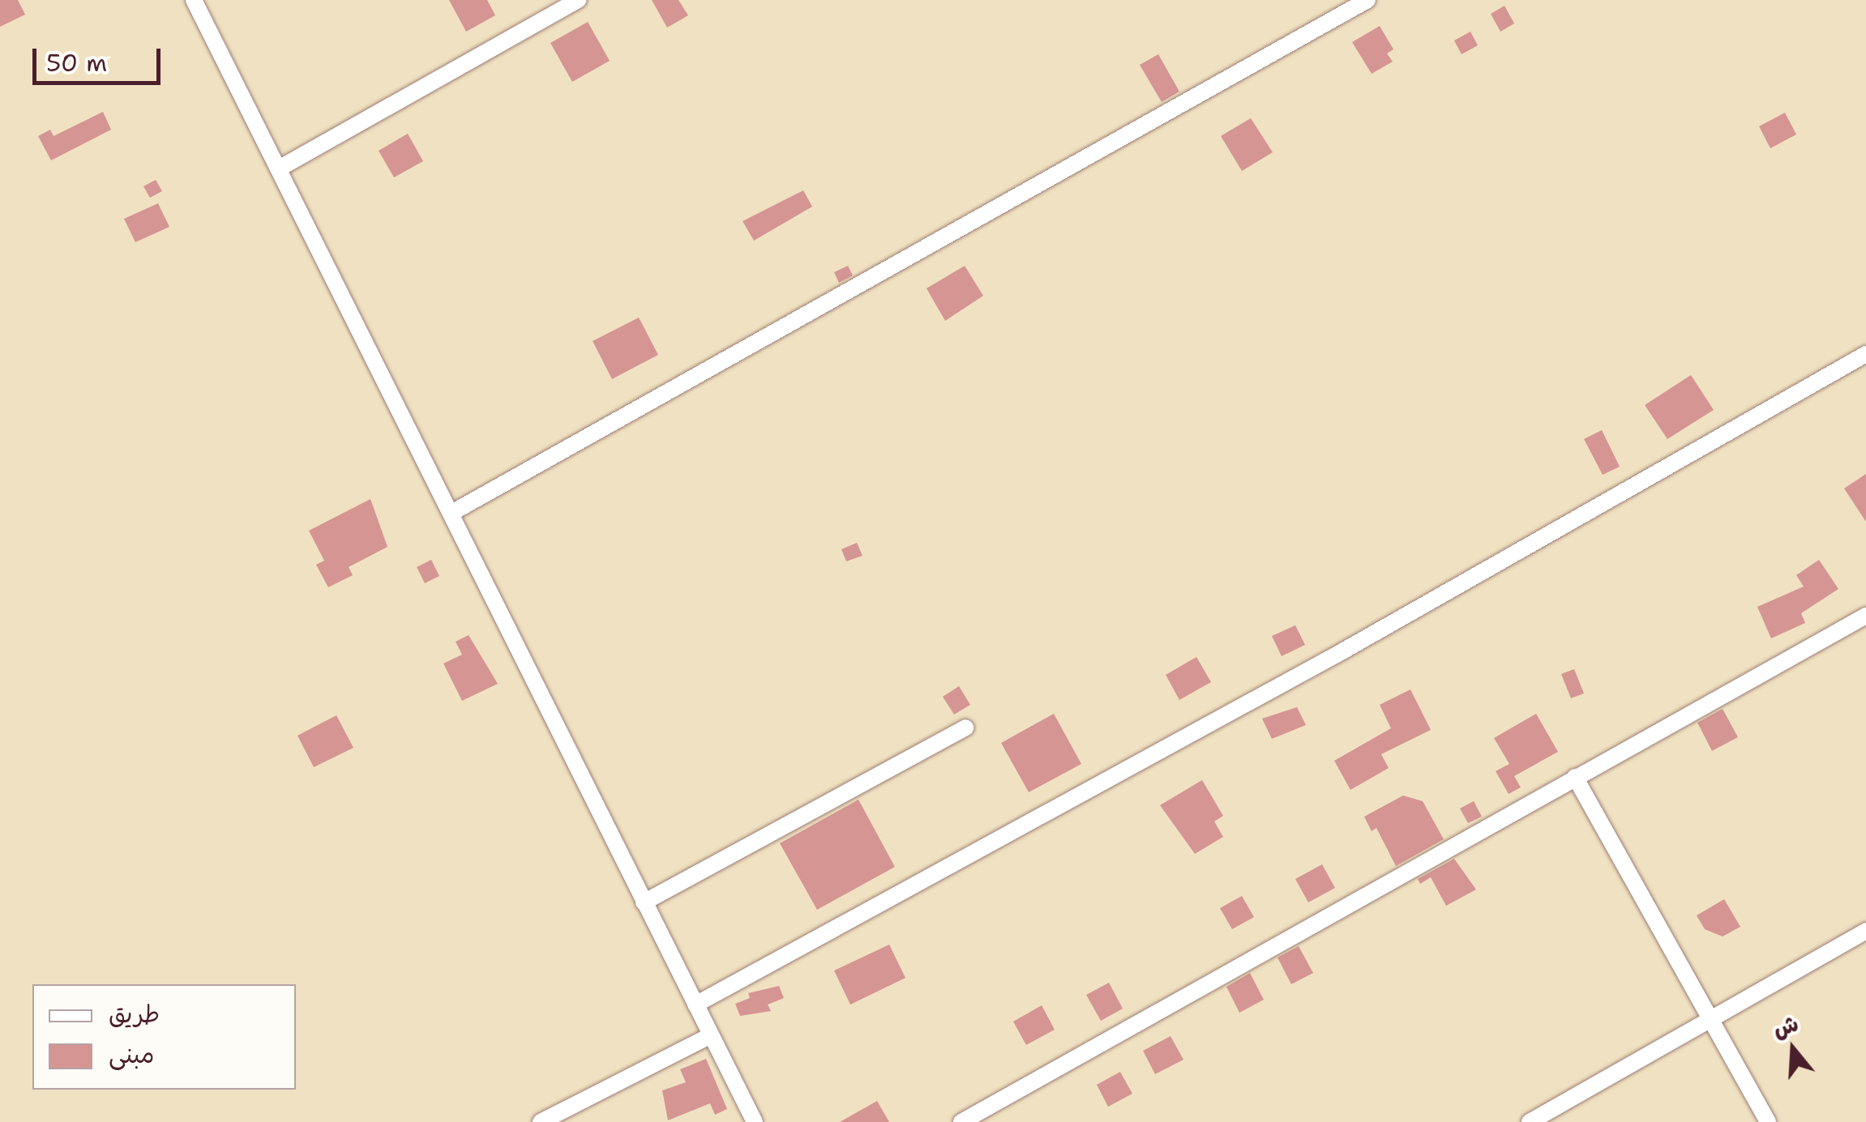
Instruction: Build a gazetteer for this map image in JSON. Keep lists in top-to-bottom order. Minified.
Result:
{"legend":["طريق","مبنى"],"scale_bar":"50 m","north":"top"}
